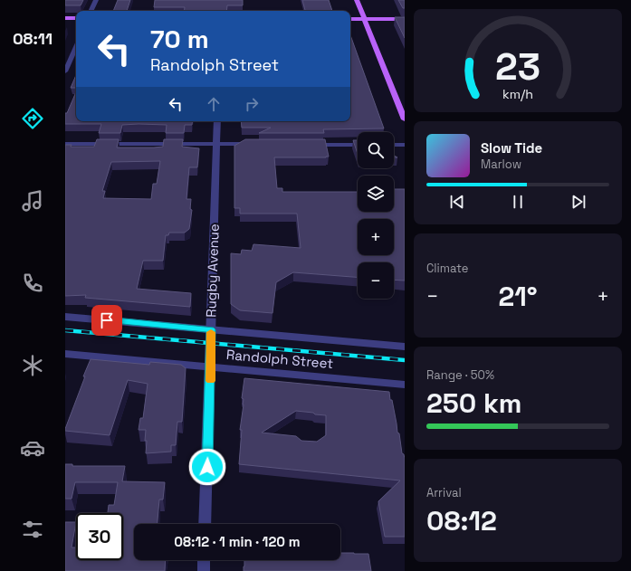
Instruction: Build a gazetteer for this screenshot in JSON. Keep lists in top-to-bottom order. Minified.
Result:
{"streets":{"street":["Rugby Avenue","Randolph Street"]},"crossings":[["Rugby Avenue","Randolph Street"]],"page":{"tabs":"08:11","turn":["70 m","Randolph Street"],"map_buttons":["+","−"],"song":["Slow Tide","Marlow"],"tile":["Climate",["Range · 50%","250 km"],["Arrival","08:12"]],"heat":["−","21°","+"],"limit":"30","trip":"08:12 · 1 min · 120 m","gauge":["23","km/h"]}}
